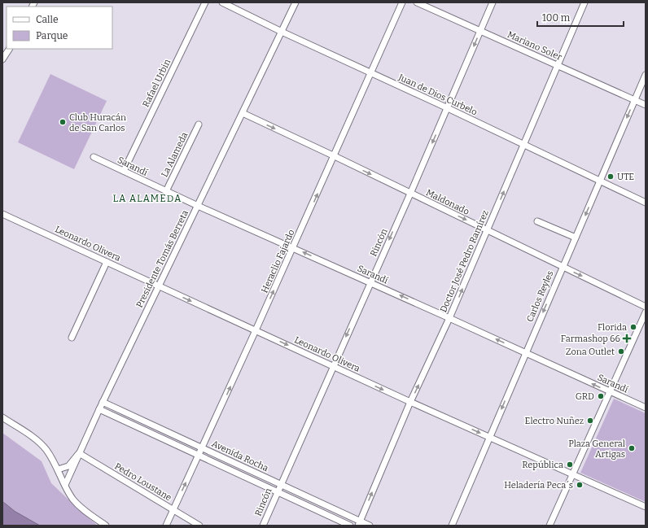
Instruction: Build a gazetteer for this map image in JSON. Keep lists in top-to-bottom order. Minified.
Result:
{"streets":{"street":["Mariano Soler","Rafael Urbin","Juan de Dios Curbelo","La Alameda","Sarandí","Maldonado","Rincón","Leonardo Olivera","Presidente Tomás Berreta","Heraclio Fajardo","Doctor José Pedro Ramírez","Carlos Reyles","Avenida Rocha","Pedro Loustane"]},"crossings":[["Mariano Soler","Rincón"],["Mariano Soler","Doctor José Pedro Ramírez"],["Mariano Soler","Carlos Reyles"],["Rafael Urbin","Sarandí"],["Juan de Dios Curbelo","Rincón"],["Juan de Dios Curbelo","Presidente Tomás Berreta"],["Juan de Dios Curbelo","Heraclio Fajardo"],["Juan de Dios Curbelo","Doctor José Pedro Ramírez"],["Juan de Dios Curbelo","Carlos Reyles"],["La Alameda","Sarandí"],["Sarandí","Rincón"],["Sarandí","Presidente Tomás Berreta"],["Sarandí","Heraclio Fajardo"],["Sarandí","Doctor José Pedro Ramírez"],["Sarandí","Carlos Reyles"],["Maldonado","Rincón"],["Maldonado","Presidente Tomás Berreta"],["Maldonado","Heraclio Fajardo"],["Maldonado","Doctor José Pedro Ramírez"],["Maldonado","Carlos Reyles"],["Rincón","Leonardo Olivera"],["Rincón","Avenida Rocha"],["Leonardo Olivera","Presidente Tomás Berreta"],["Leonardo Olivera","Heraclio Fajardo"],["Leonardo Olivera","Doctor José Pedro Ramírez"],["Leonardo Olivera","Carlos Reyles"],["Presidente Tomás Berreta","Avenida Rocha"],["Presidente Tomás Berreta","Pedro Loustane"],["Heraclio Fajardo","Avenida Rocha"],["Heraclio Fajardo","Pedro Loustane"],["Doctor José Pedro Ramírez","Avenida Rocha"]],"one_way":["Sarandí","Maldonado","Rincón","Leonardo Olivera","Heraclio Fajardo","Doctor José Pedro Ramírez","Carlos Reyles"],"districts":["LA ALAMEDA"],"places":{"other":["Club Huracán de San Carlos","UTE","Florida","Zona Outlet","GRD","Electro Nuñez","Plaza General Artigas","República","Heladería Peca´s"],"health":["Farmashop 66"]},"legend":["Calle","Parque"],"scale_bar":"100 m"}
